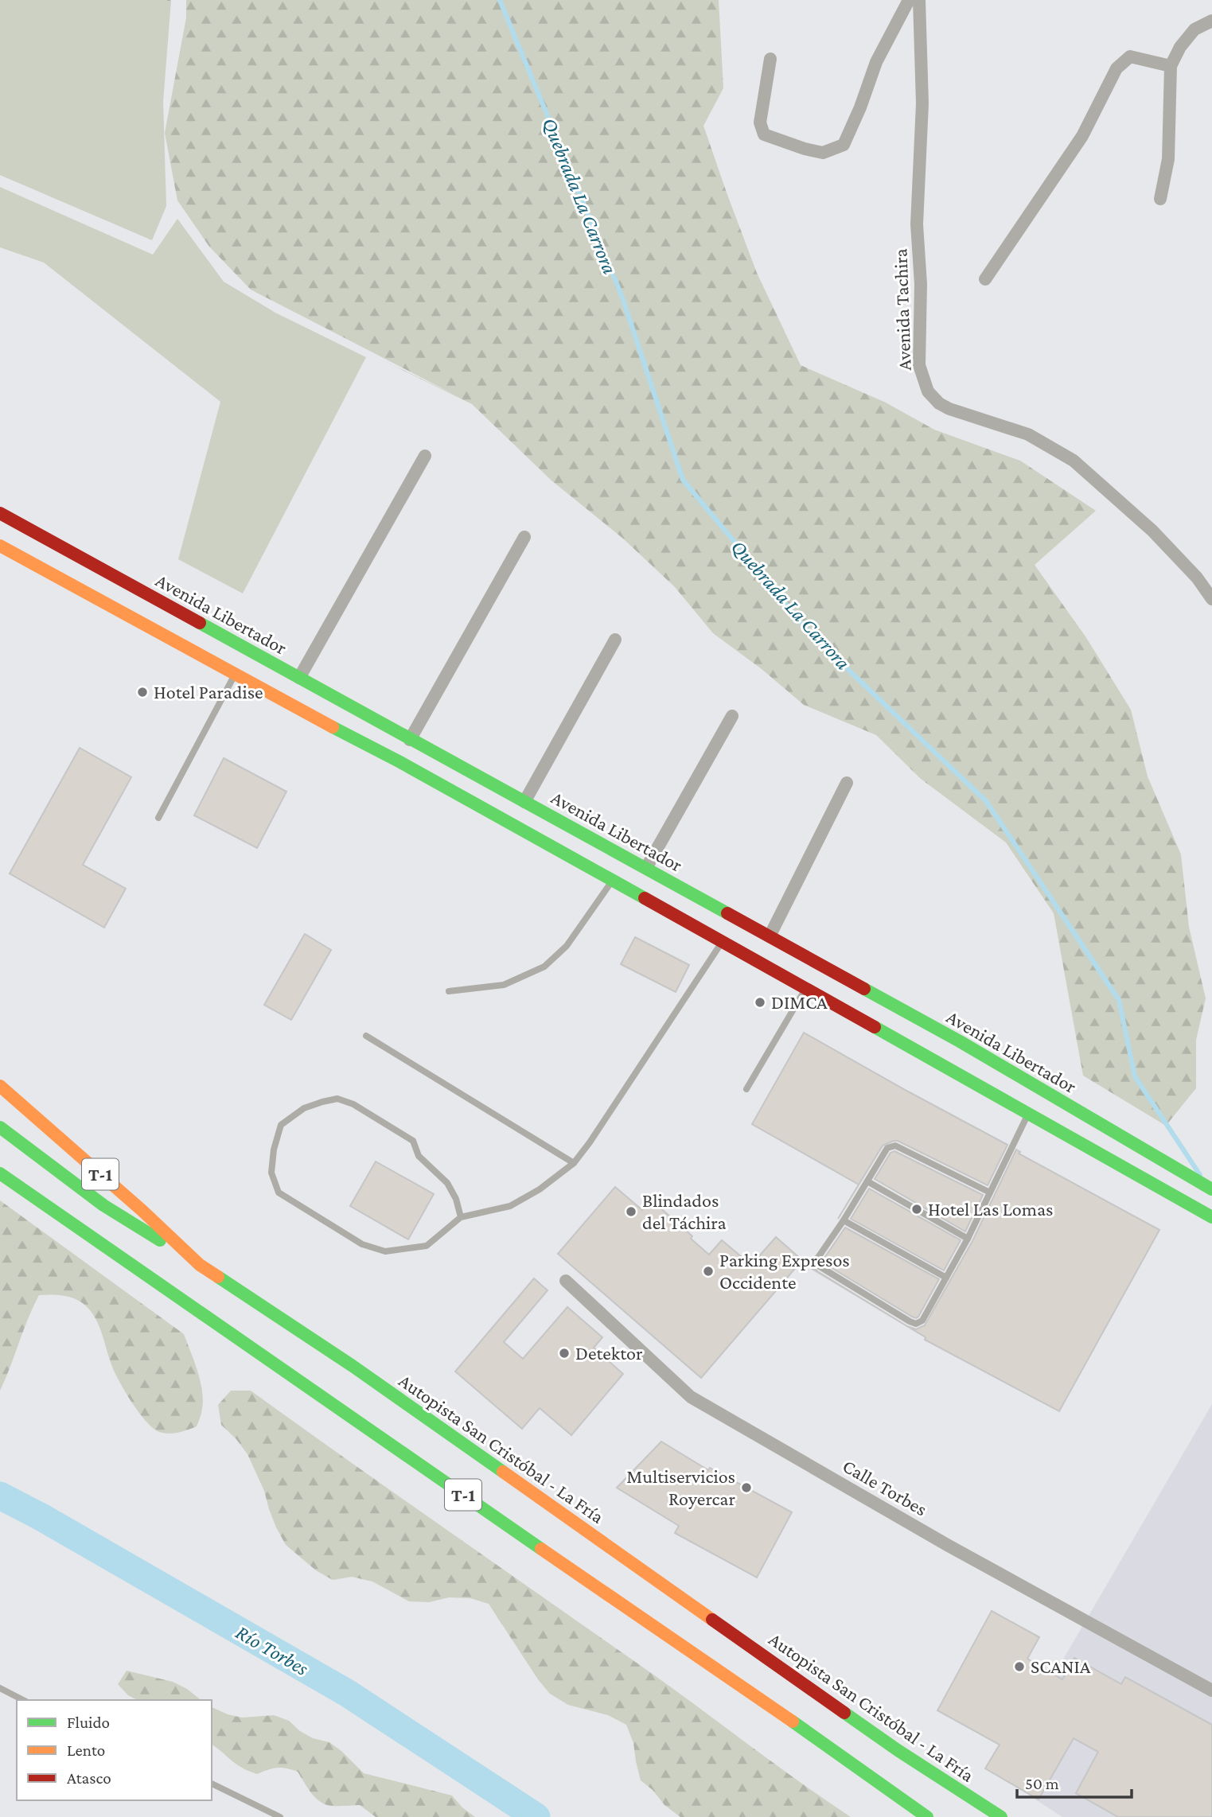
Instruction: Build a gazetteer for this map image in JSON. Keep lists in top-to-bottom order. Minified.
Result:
{"streets":{"main road":["Avenida Libertador","T-1","Autopista San Cristóbal - La Fría"],"street":["Avenida Tachira","Calle Torbes"]},"water":["Quebrada La Carrora","Río Torbes"],"places":["Hotel Paradise","DIMCA","Hotel Las Lomas","Blindados del Táchira","Parking Expresos Occidente","Detektor","Multiservicios Royercar","SCANIA"],"legend":["Fluido","Lento","Atasco"],"scale_bar":"50 m"}
